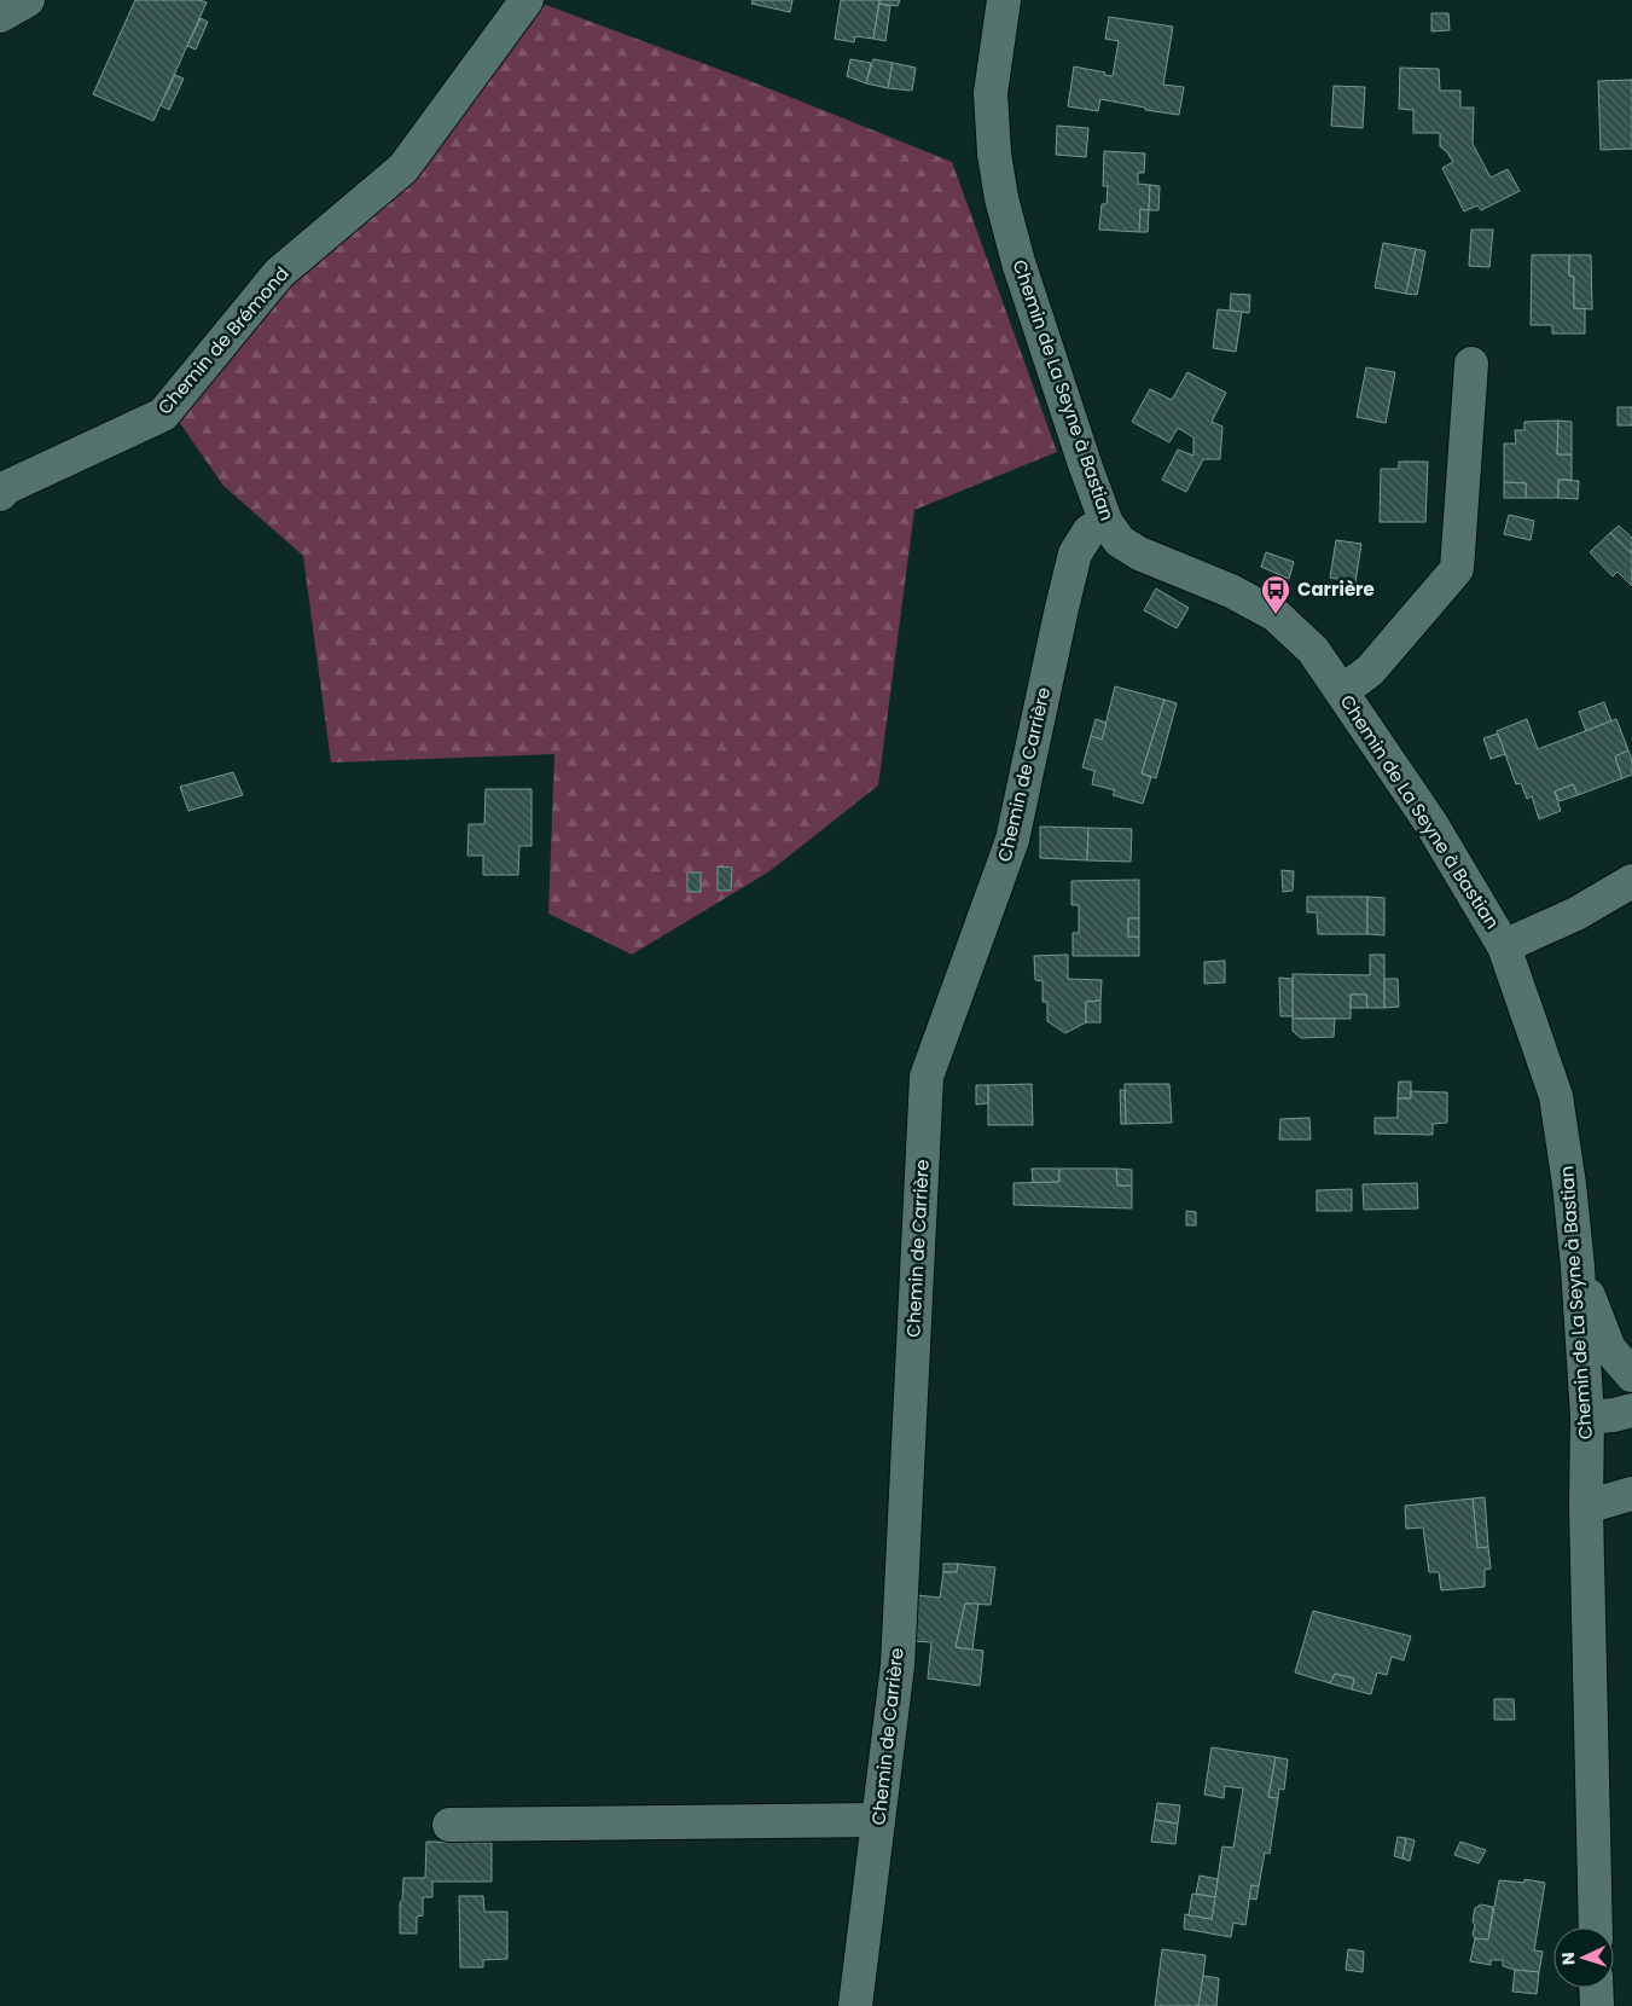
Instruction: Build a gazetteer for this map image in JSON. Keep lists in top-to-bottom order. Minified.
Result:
{"streets":{"street":["Chemin de Brémond","Chemin de La Seyne à Bastian","Chemin de Carrière"]},"crossings":[["Chemin de La Seyne à Bastian","Chemin de Carrière"]],"places":{"bus stop":["Carrière"]},"north":"left"}
